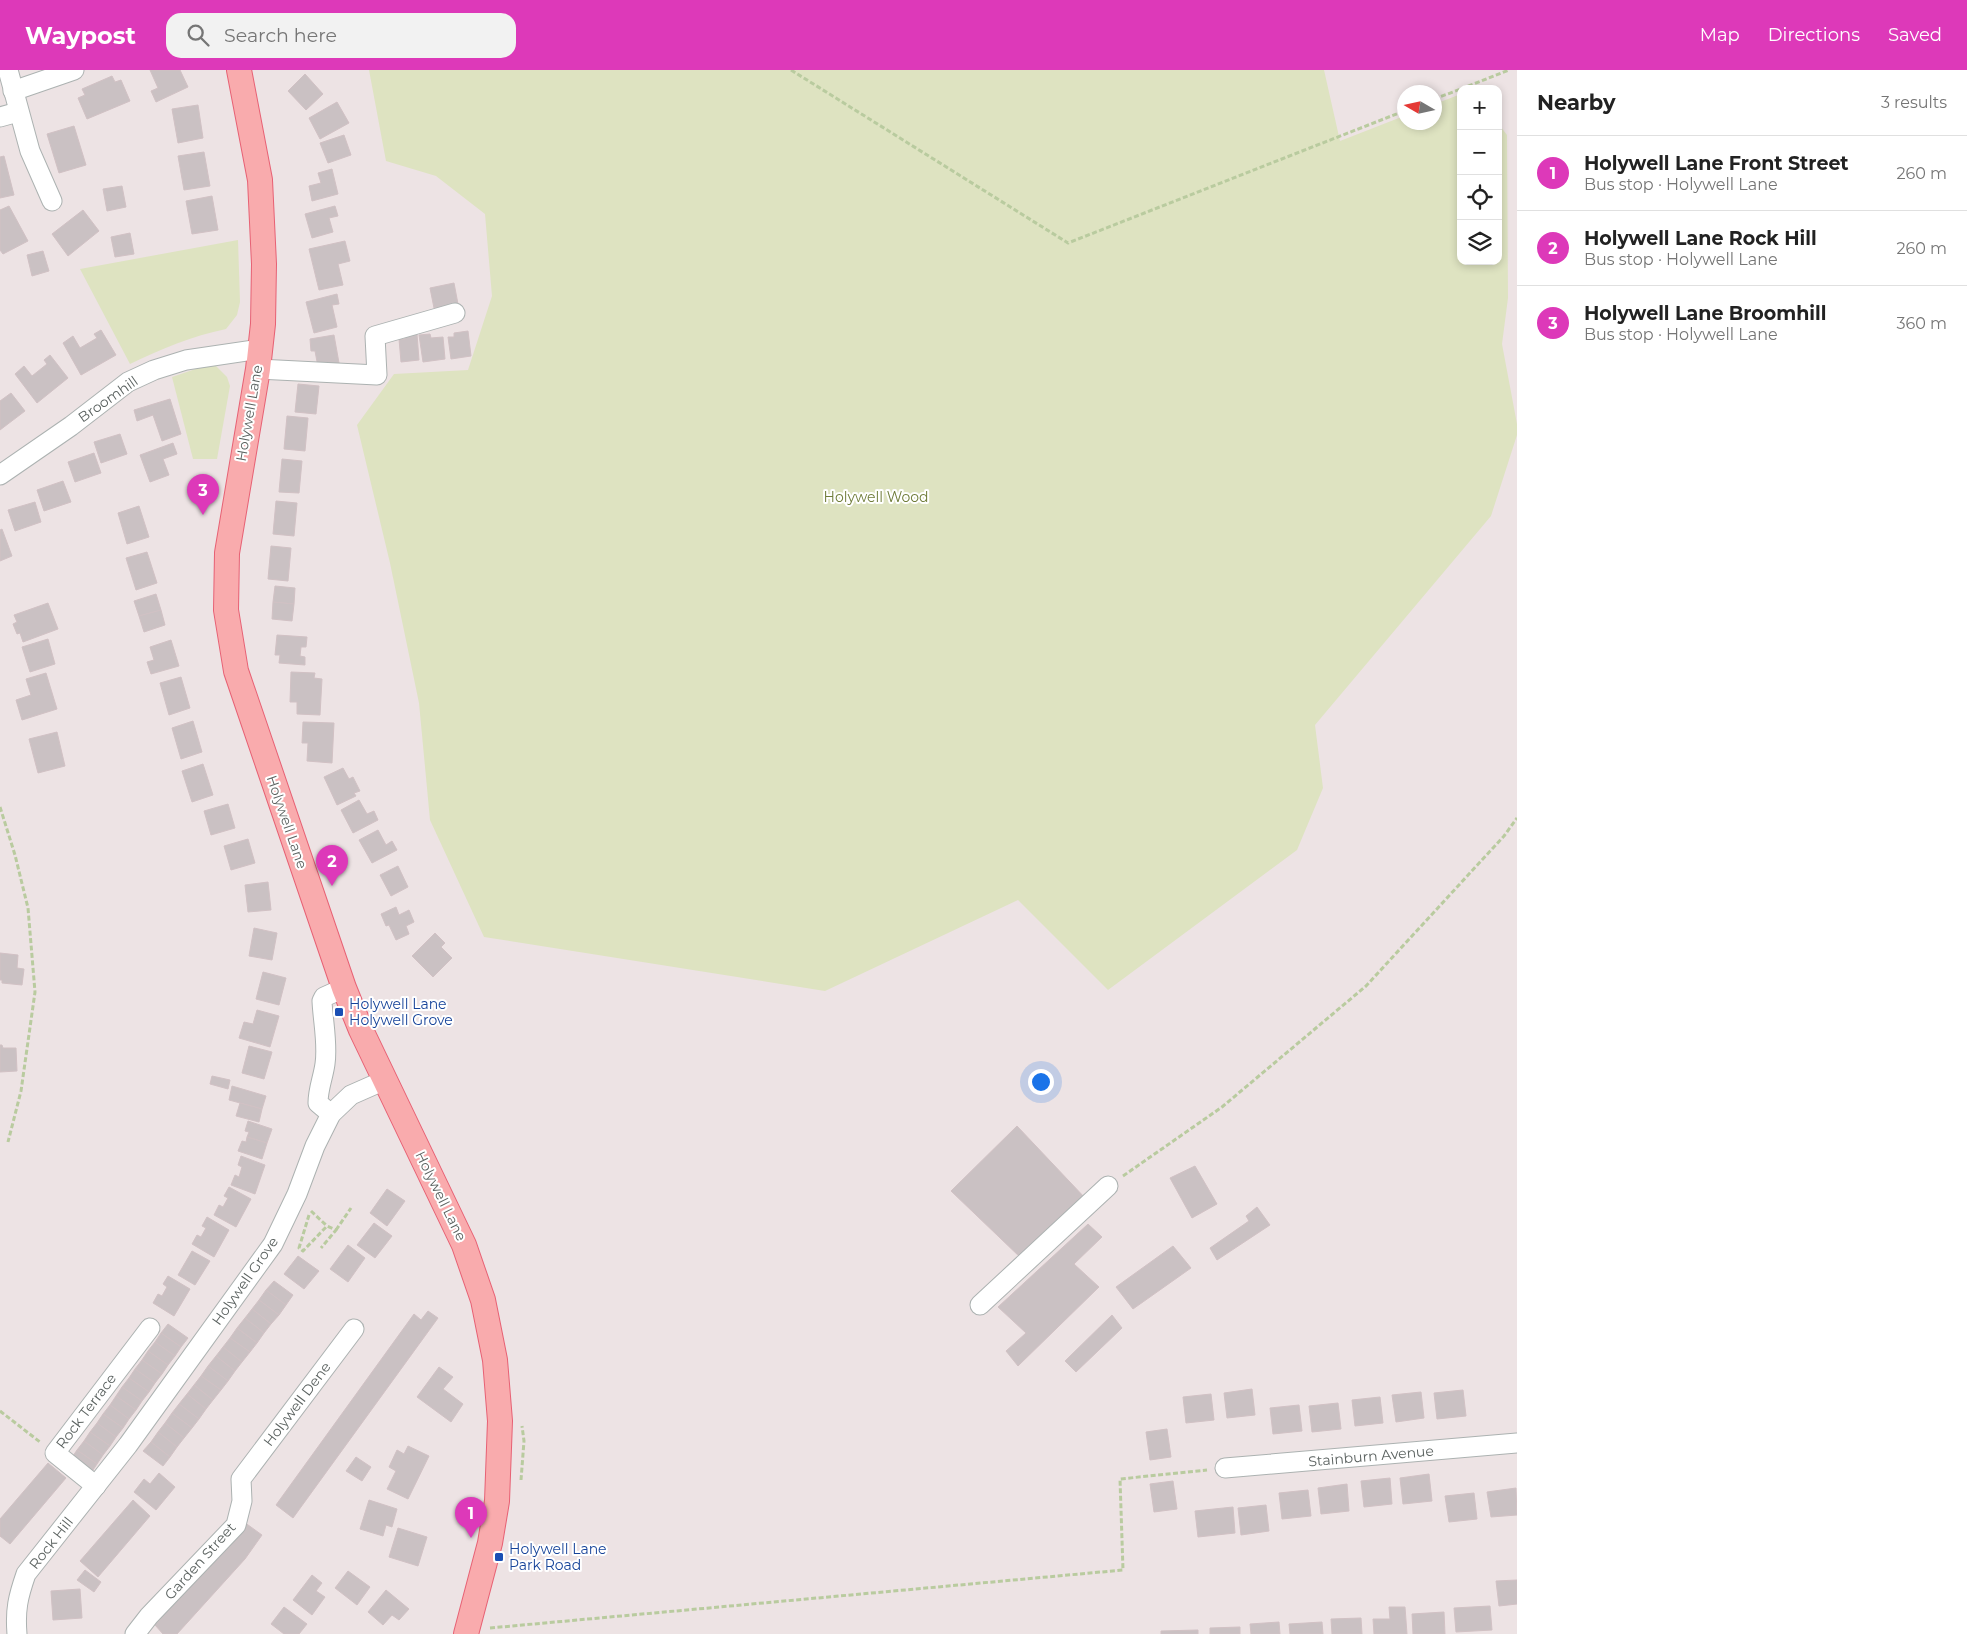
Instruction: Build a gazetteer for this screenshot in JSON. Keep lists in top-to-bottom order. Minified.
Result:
{"streets":{"main road":["Holywell Lane"],"street":["Broomhill","Holywell Grove","Holywell Dene","Rock Terrace","Stainburn Avenue","Rock Hill","Garden Street"]},"crossings":[["Broomhill","Holywell Lane"],["Holywell Lane","Holywell Grove"],["Holywell Grove","Rock Terrace"],["Holywell Grove","Rock Hill"],["Holywell Dene","Garden Street"],["Rock Terrace","Rock Hill"]],"parks":["Holywell Wood"],"places":{"transit":["Holywell Lane Holywell Grove","Holywell Lane Park Road"]},"north":"left","page":{"header":"Waypost","search":"Search here","nav":["Map","Directions","Saved"],"heading":["Nearby","3 results"],"map_buttons":["+","−"],"list":[{"mark":"1","name":"Holywell Lane Front Street","note":"Bus stop · Holywell Lane","value":"260 m"},{"mark":"2","name":"Holywell Lane Rock Hill","note":"Bus stop · Holywell Lane","value":"260 m"},{"mark":"3","name":"Holywell Lane Broomhill","note":"Bus stop · Holywell Lane","value":"360 m"}],"pins":["3","2","1"]}}
